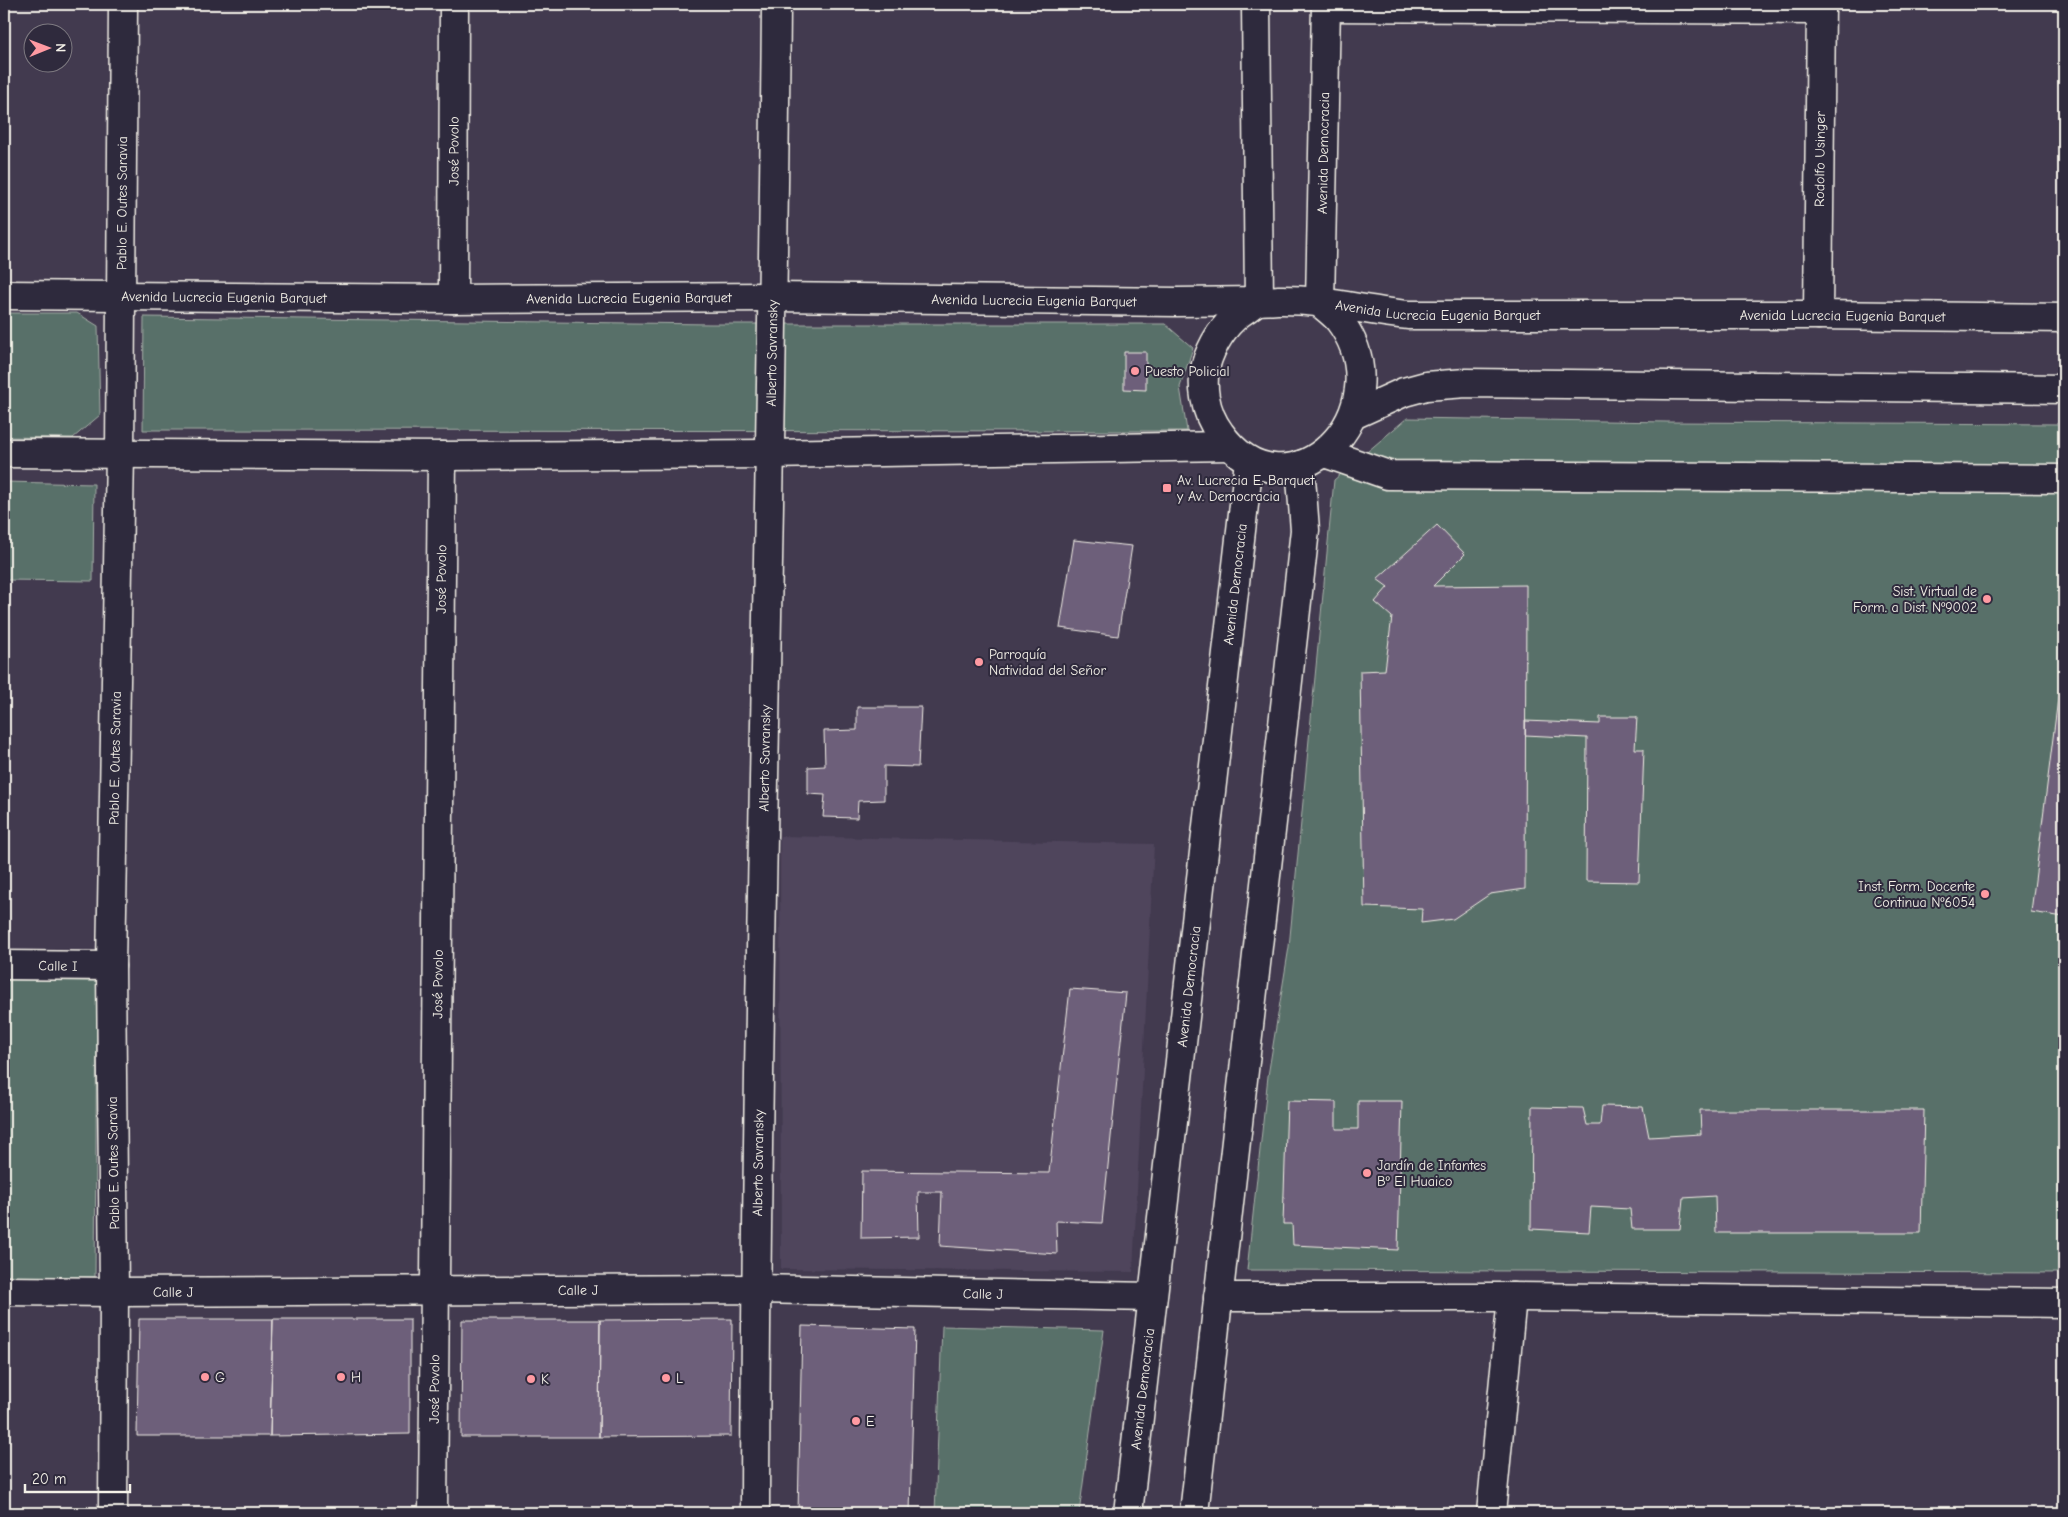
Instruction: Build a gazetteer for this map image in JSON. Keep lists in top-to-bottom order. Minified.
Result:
{"streets":{"street":["José Povolo","Avenida Democracia","Rodolfo Usinger","Pablo E. Outes Saravia","Avenida Lucrecia Eugenia Barquet","Alberto Savransky","Calle I","Calle J"]},"crossings":[["José Povolo","Avenida Lucrecia Eugenia Barquet"],["José Povolo","Calle J"],["Avenida Democracia","Avenida Lucrecia Eugenia Barquet"],["Avenida Democracia","Calle J"],["Rodolfo Usinger","Avenida Lucrecia Eugenia Barquet"],["Pablo E. Outes Saravia","Avenida Lucrecia Eugenia Barquet"],["Pablo E. Outes Saravia","Calle I"],["Pablo E. Outes Saravia","Calle J"],["Avenida Lucrecia Eugenia Barquet","Alberto Savransky"],["Alberto Savransky","Calle J"]],"places":{"other":["Puesto Policial","Sist. Virtual de Form. a Dist. Nº9002","Parroquía Natividad del Señor","Inst. Form. Docente Continua Nº6054","Jardín de Infantes Bº El Huaico","G","H","L","K","E"],"transit":["Av. Lucrecia E. Barquet y Av. Democracia"]},"scale_bar":"20 m","north":"right"}
